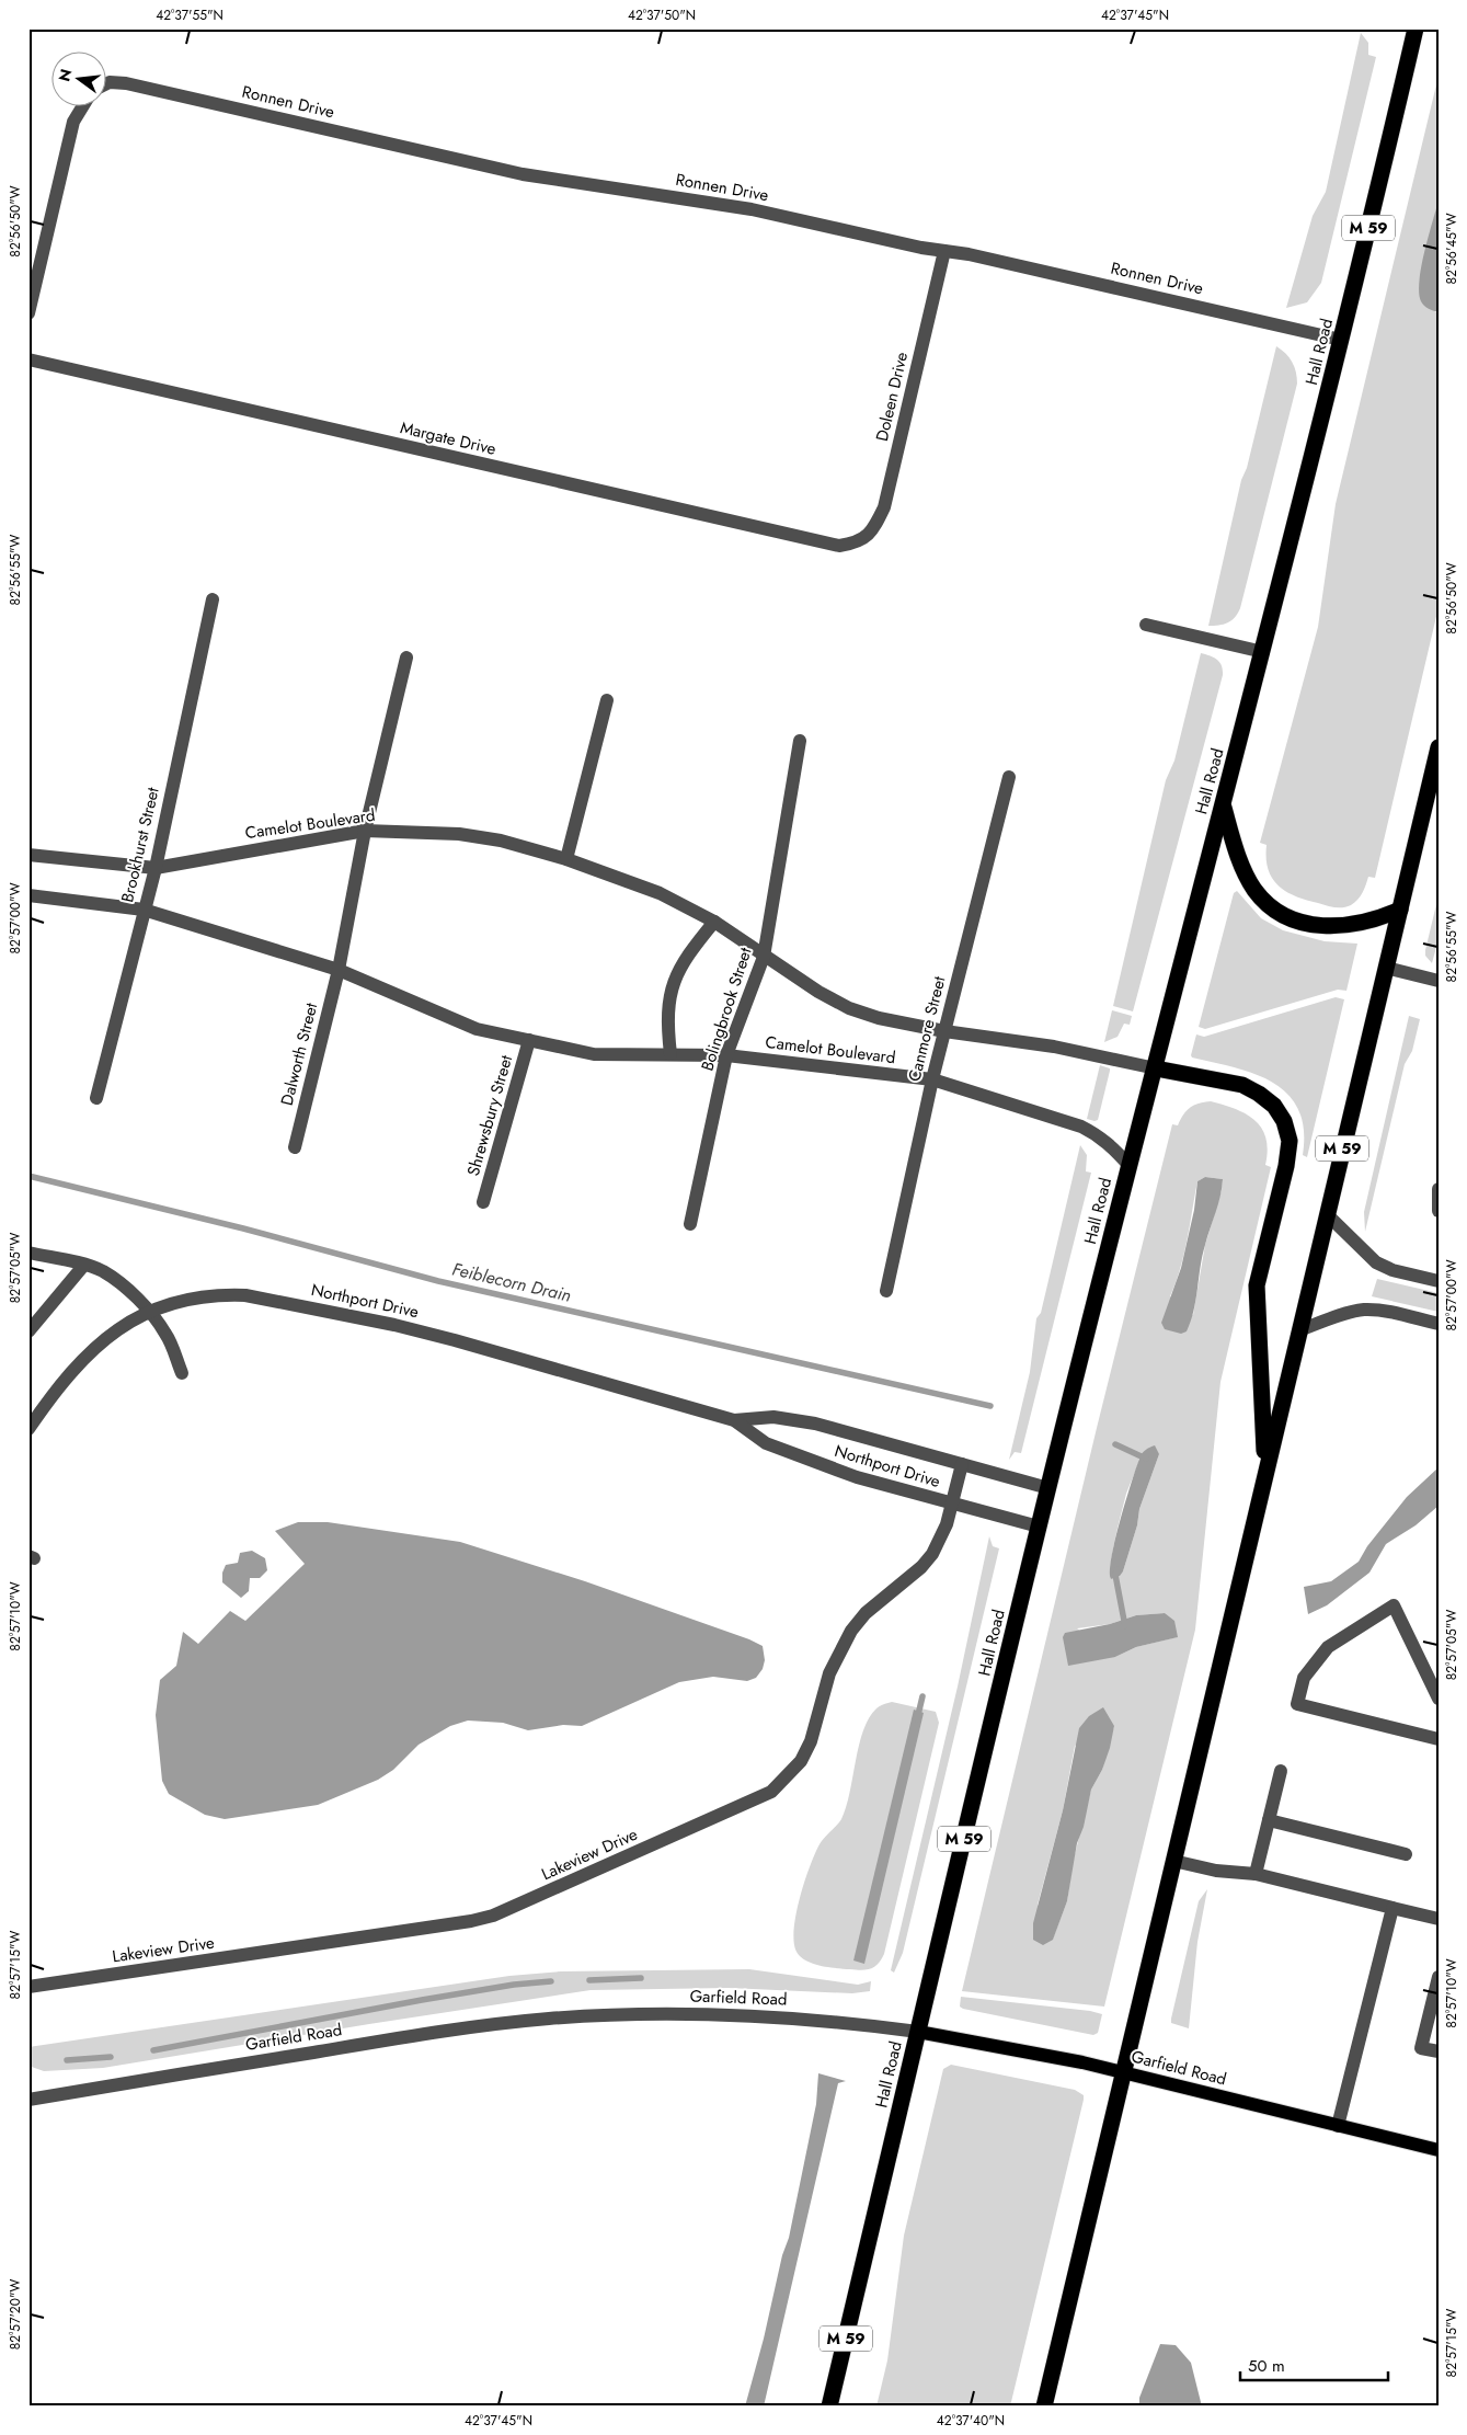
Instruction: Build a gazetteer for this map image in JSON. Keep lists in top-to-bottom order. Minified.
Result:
{"streets":{"highway":["M 59","Hall Road"],"main road":["Garfield Road"],"street":["Ronnen Drive","Doleen Drive","Margate Drive","Camelot Boulevard","Brookhurst Street","Bolingbrook Street","Canmore Street","Dalworth Street","Shrewsbury Street","Northport Drive","Lakeview Drive"]},"crossings":[["Ronnen Drive","Hall Road"],["Ronnen Drive","Doleen Drive"],["M 59","Garfield Road"],["Hall Road","Camelot Boulevard"],["Hall Road","Northport Drive"],["Hall Road","Garfield Road"],["Doleen Drive","Margate Drive"],["Camelot Boulevard","Brookhurst Street"],["Camelot Boulevard","Bolingbrook Street"],["Camelot Boulevard","Canmore Street"],["Camelot Boulevard","Dalworth Street"],["Camelot Boulevard","Shrewsbury Street"],["Northport Drive","Lakeview Drive"]],"water":["Feiblecorn Drain"],"scale_bar":"50 m","north":"left","coordinates":["42°37'55\"N","42°37'50\"N","42°37'45\"N","82°56'50\"W","82°56'45\"W","82°56'55\"W","82°57'00\"W","82°57'05\"W","82°57'10\"W","82°57'15\"W","82°57'20\"W","42°37'40\"N"]}
